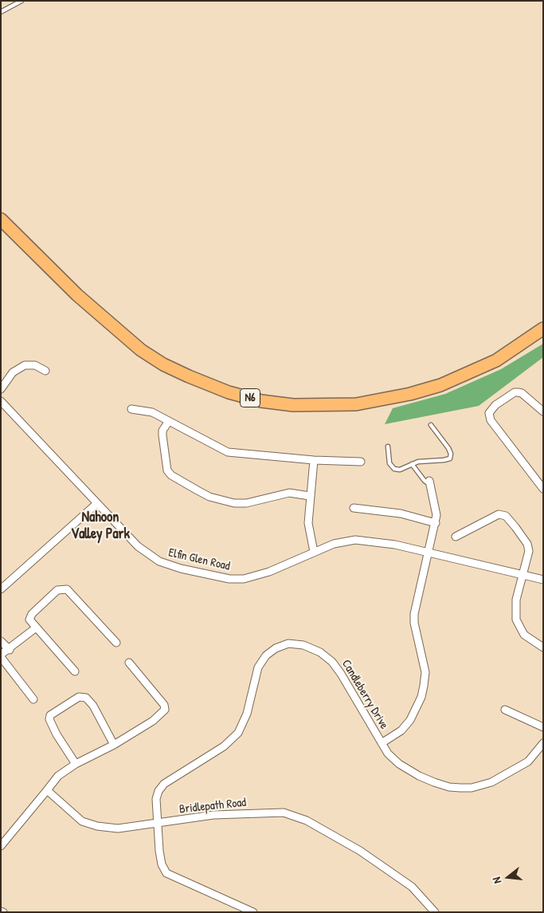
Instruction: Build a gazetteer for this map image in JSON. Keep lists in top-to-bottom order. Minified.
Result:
{"streets":{"highway":["N6"],"street":["Elfin Glen Road","Candleberry Drive","Bridlepath Road"]},"crossings":[["Candleberry Drive","Bridlepath Road"]],"districts":["Nahoon Valley Park"],"north":"left"}
